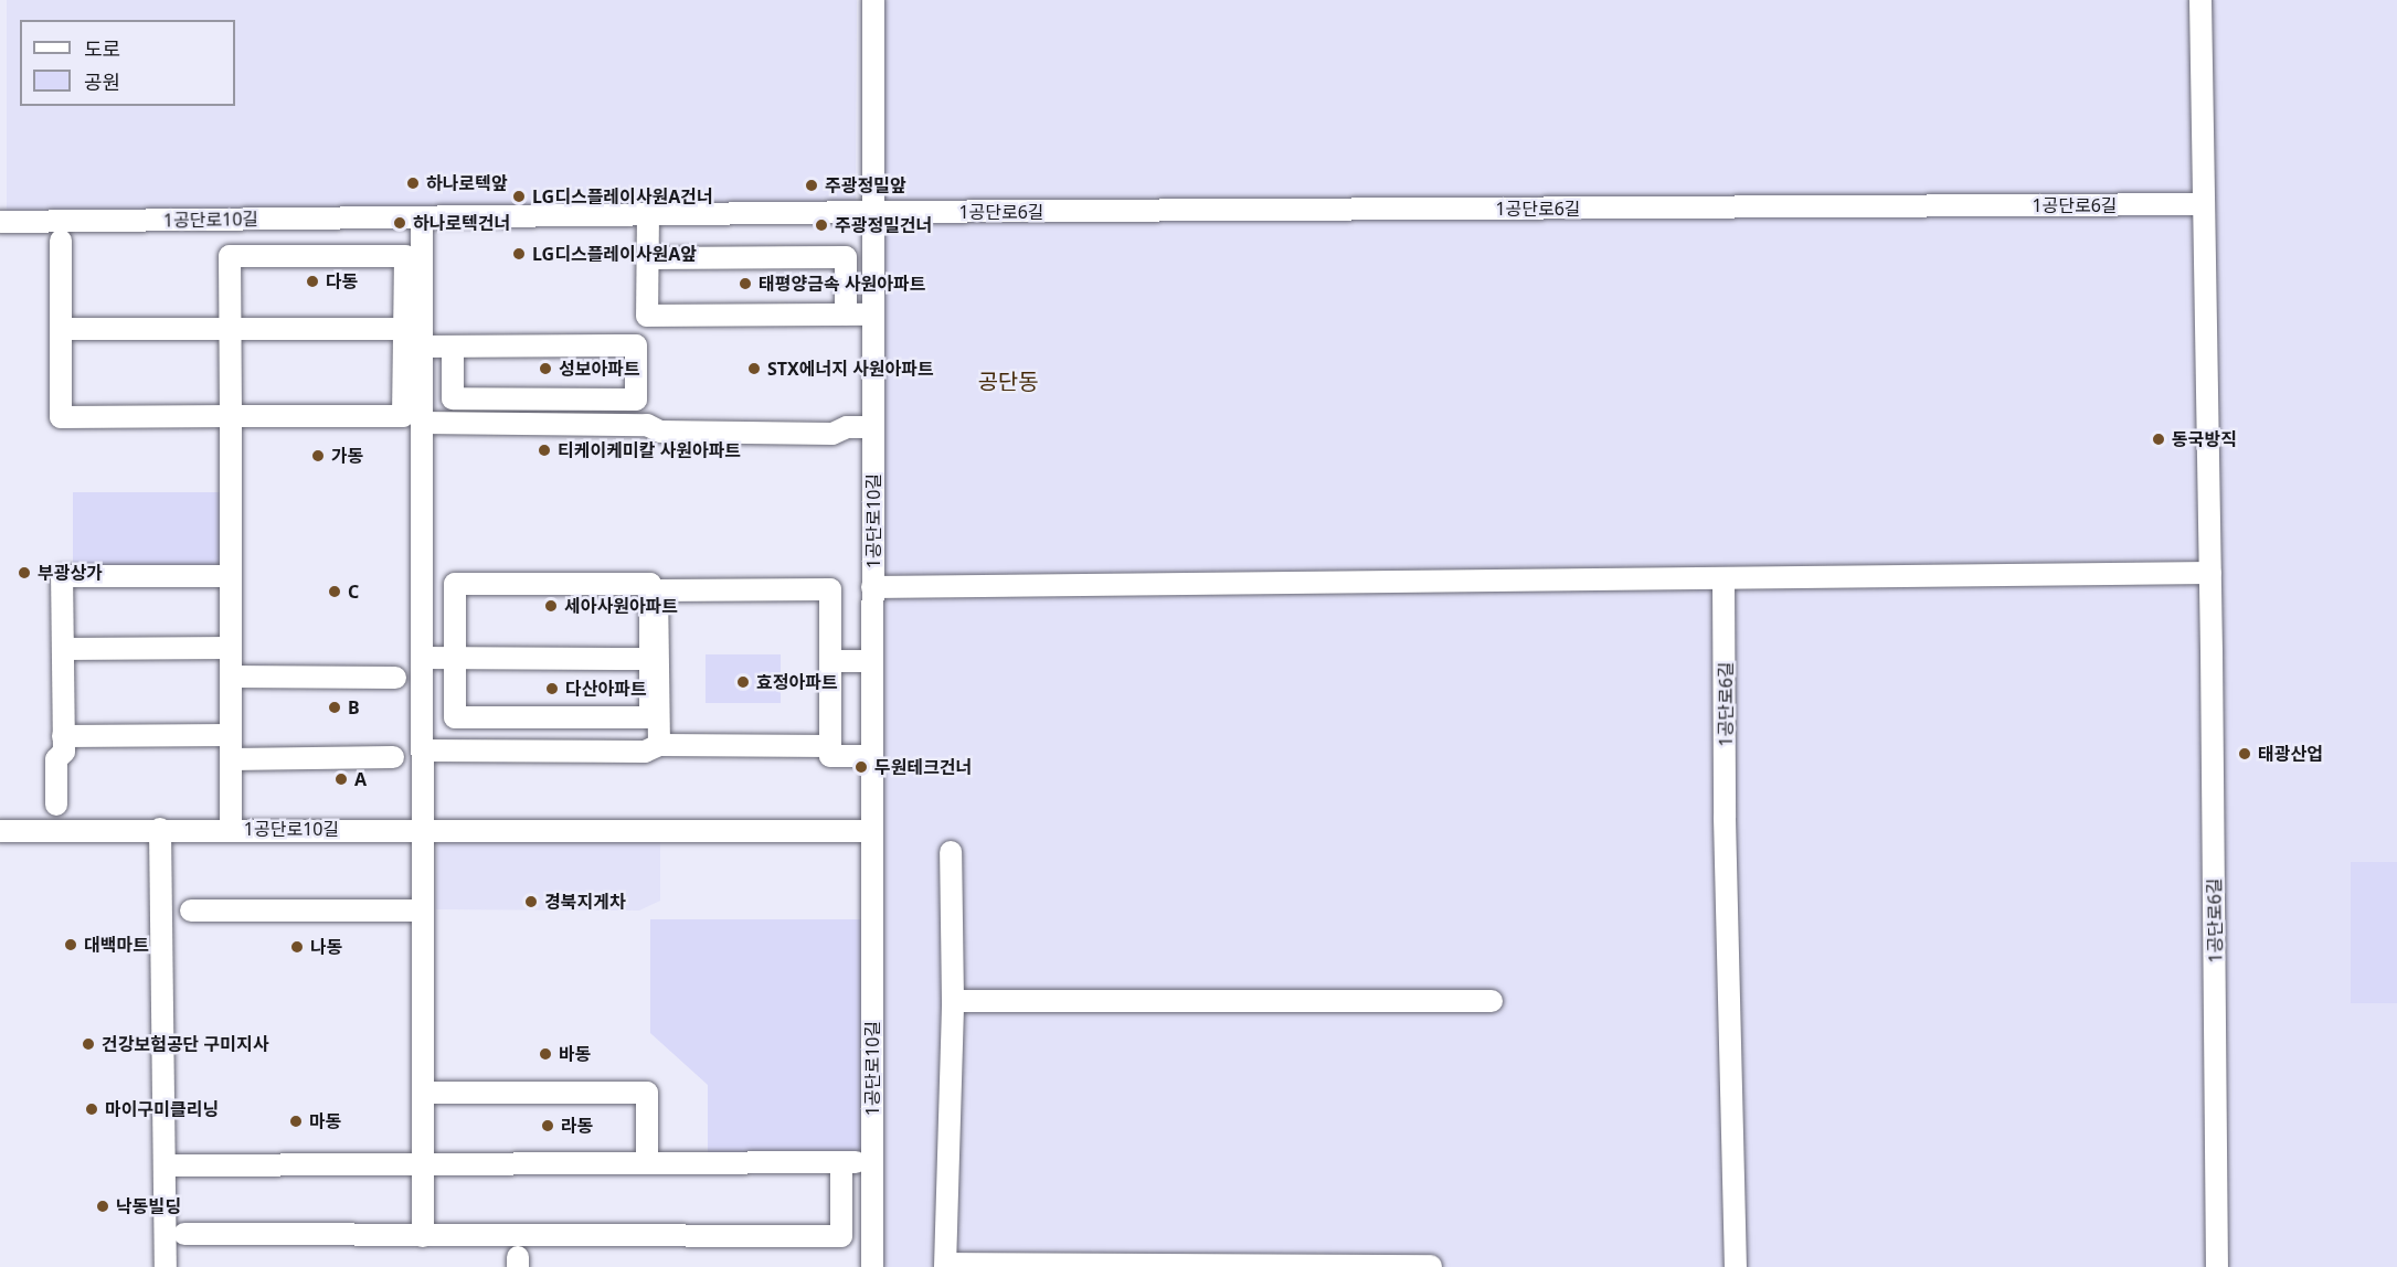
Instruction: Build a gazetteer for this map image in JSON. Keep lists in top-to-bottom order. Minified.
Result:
{"streets":{"street":["1공단로6길","1공단로10길"]},"crossings":[["1공단로6길","1공단로10길"]],"districts":["공단동"],"places":["하나로텍앞","주광정밀앞","LG디스플레이사원A건너","하나로텍건너","주광정밀건너","LG디스플레이사원A앞","다동","태평양금속 사원아파트","성보아파트","STX에너지 사원아파트","동국방직","티케이케미칼 사원아파트","가동","부광상가","C","세아사원아파트","효정아파트","다산아파트","B","태광산업","두원테크건너","A","경북지게차","대백마트","나동","건강보험공단 구미지사","바동","마이구미클리닝","마동","라동","낙동빌딩"],"legend":["도로","공원"]}
